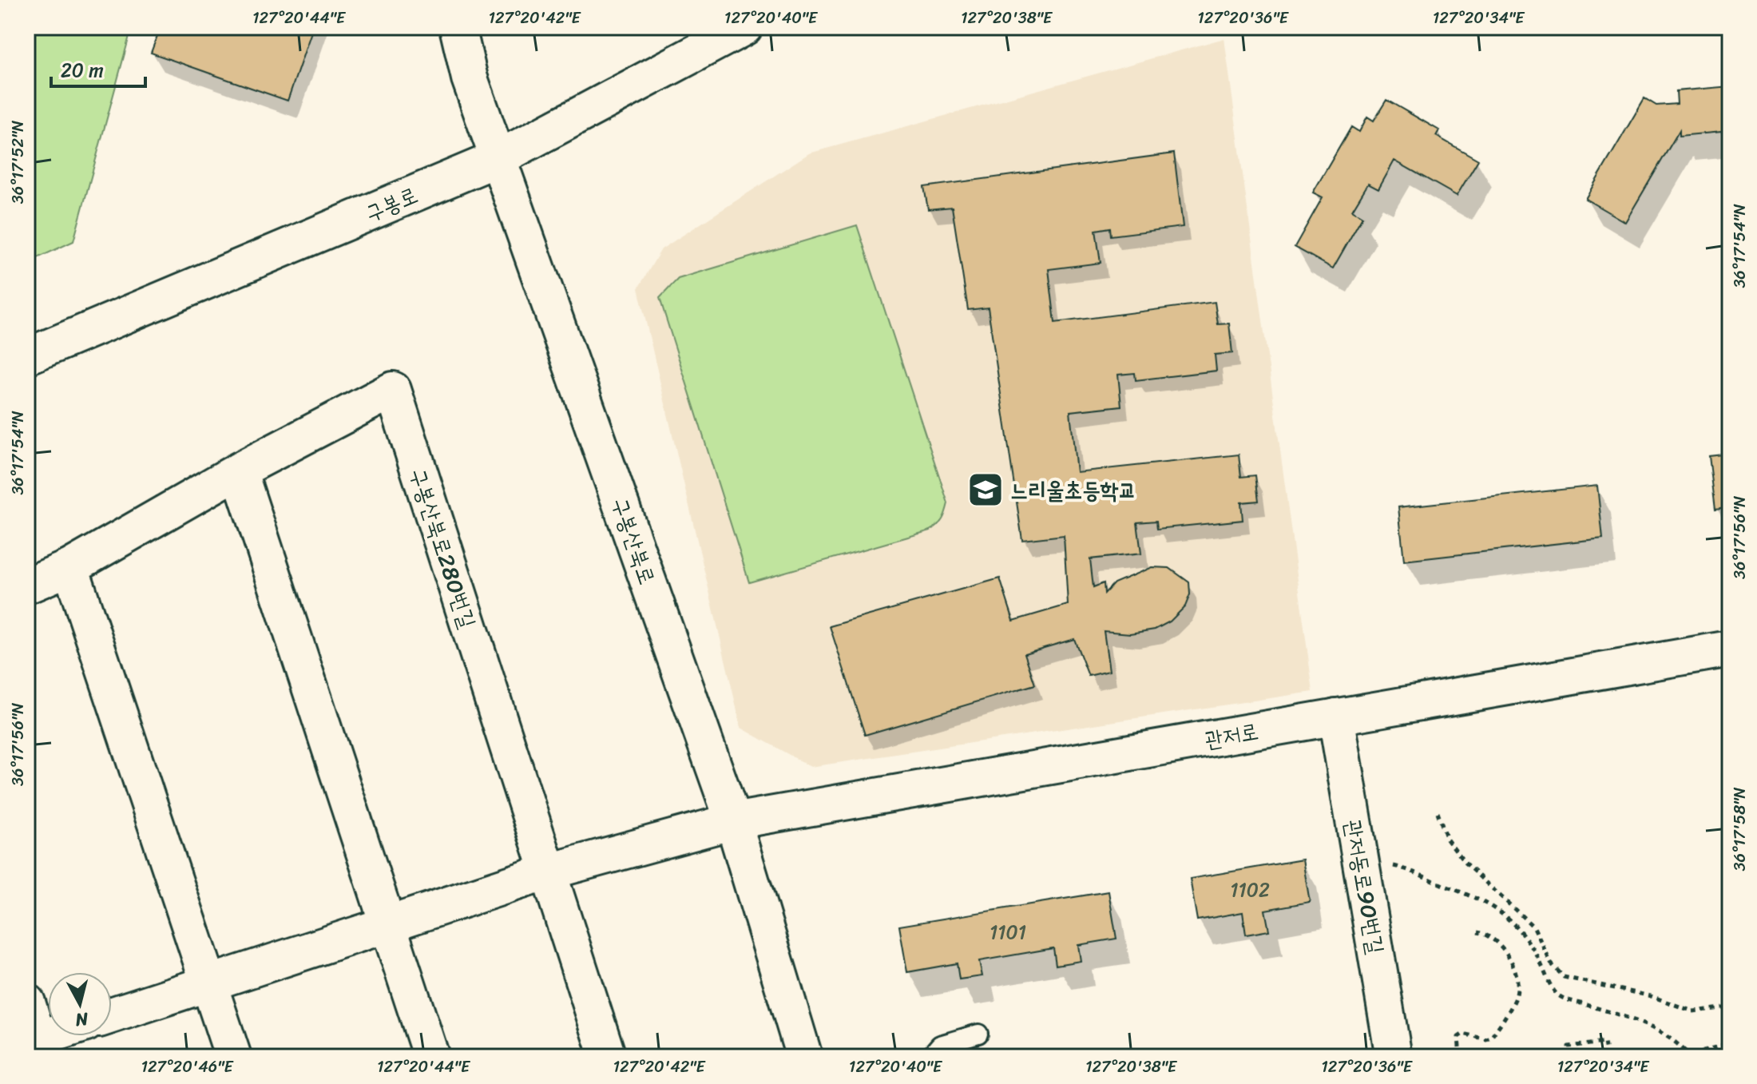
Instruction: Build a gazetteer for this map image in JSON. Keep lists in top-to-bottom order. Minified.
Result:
{"streets":{"street":["구봉로","구봉산북로","구봉산북로280번길","관저로","관저동로90번길"]},"crossings":[["구봉로","구봉산북로"],["구봉산북로","관저로"],["관저로","관저동로90번길"]],"places":{"school or university":["느리울초등학교"]},"house_numbers":["1102","1101"],"scale_bar":"20 m","north":"bottom","coordinates":["127°20'44\"E","127°20'42\"E","127°20'40\"E","127°20'38\"E","127°20'36\"E","127°20'34\"E","36°17'52\"N","36°17'54\"N","36°17'56\"N","36°17'58\"N","127°20'46\"E"]}
